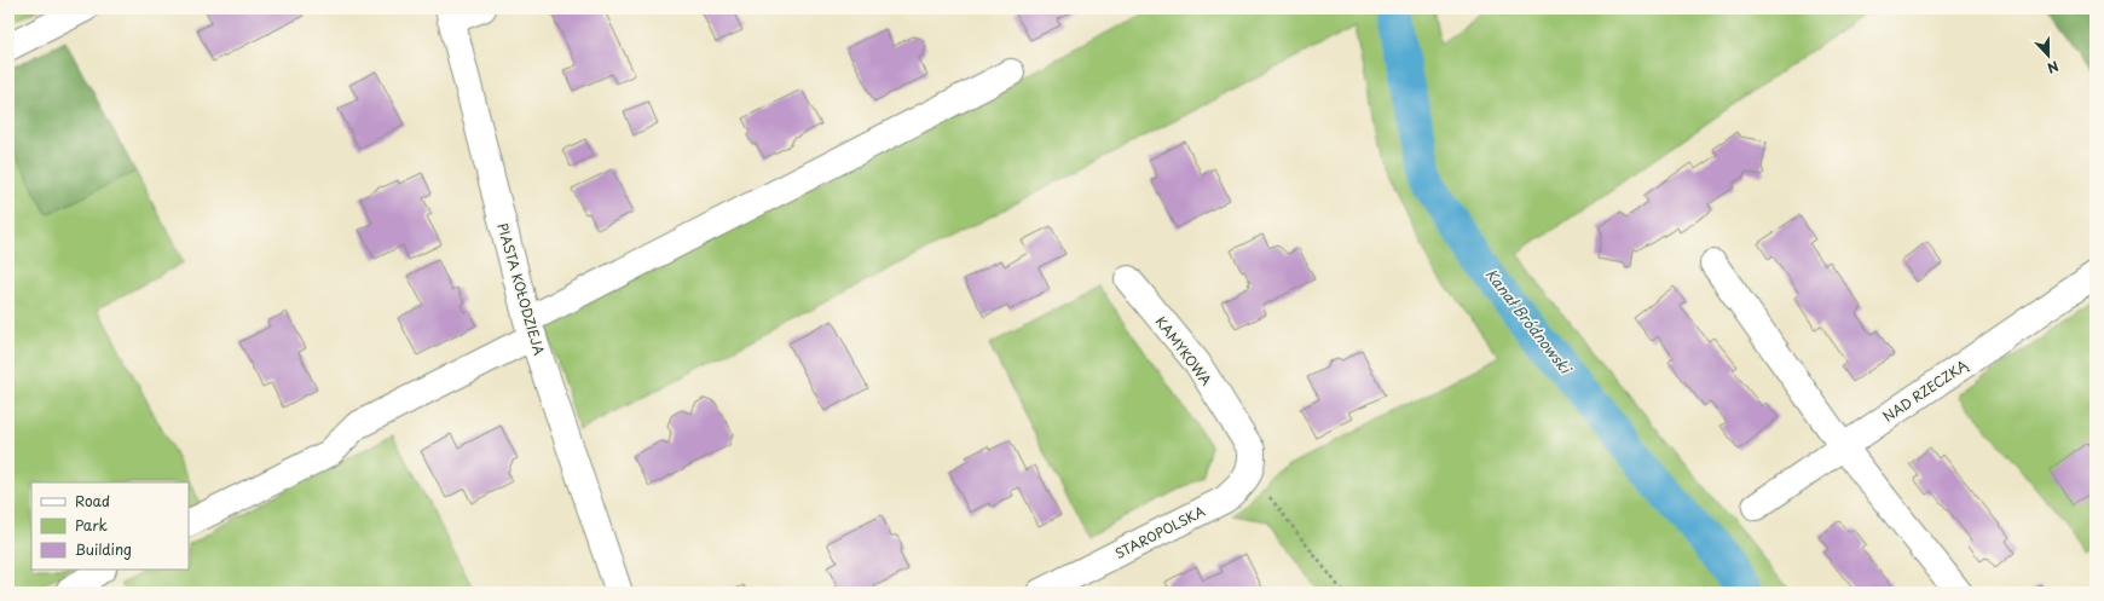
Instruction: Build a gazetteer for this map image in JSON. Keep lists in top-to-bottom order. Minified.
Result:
{"streets":{"street":["PIASTA KOŁODZIEJA","KAMYKOWA","NAD RZECZKĄ","STAROPOLSKA"]},"crossings":[["KAMYKOWA","STAROPOLSKA"]],"water":["Kanał Bródnowski"],"legend":["Road","Park","Building"],"north":"bottom"}
